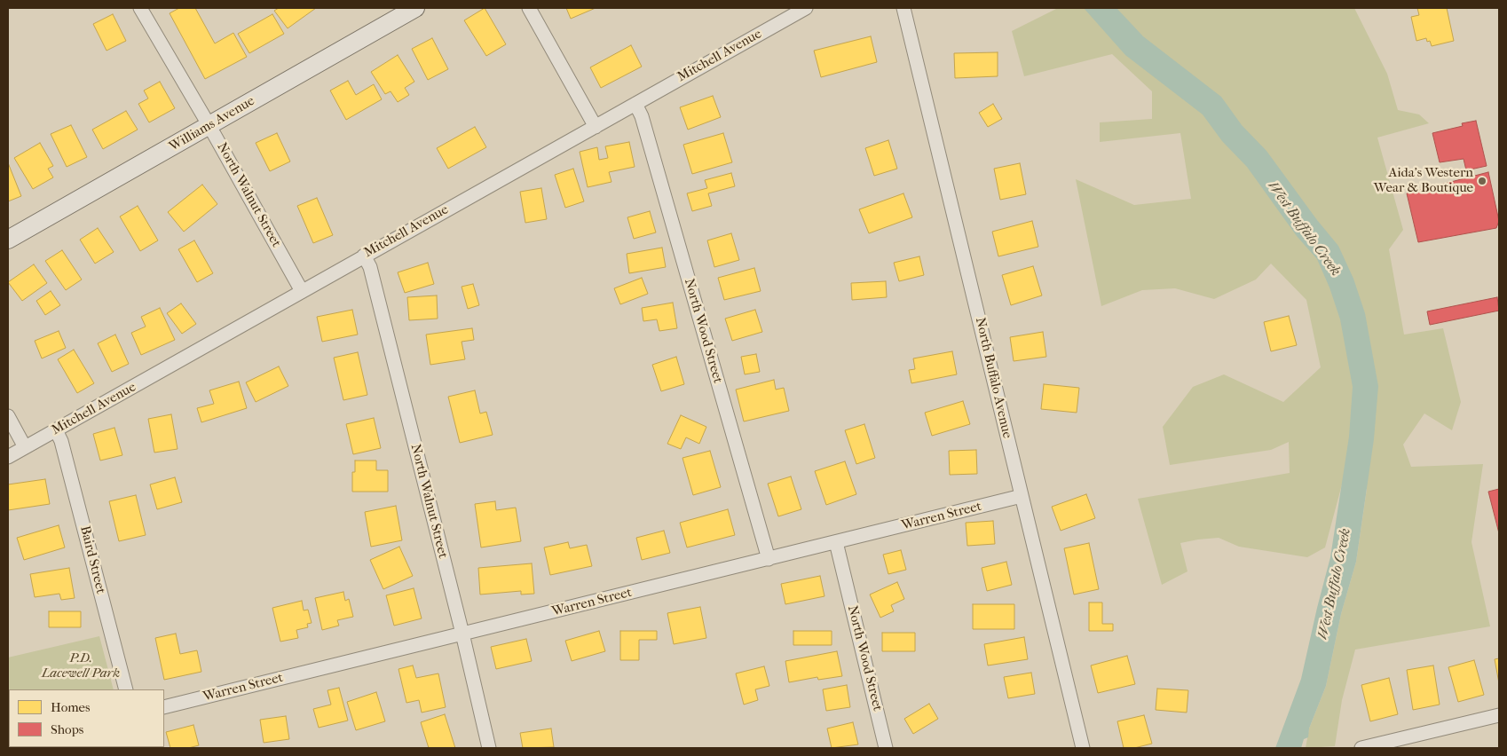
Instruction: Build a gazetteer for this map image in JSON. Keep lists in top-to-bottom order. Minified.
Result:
{"streets":{"street":["Mitchell Avenue","Williams Avenue","North Walnut Street","North Wood Street","North Buffalo Avenue","Warren Street","Baird Street"]},"crossings":[["Mitchell Avenue","North Walnut Street"],["Mitchell Avenue","North Wood Street"],["Mitchell Avenue","Baird Street"],["Williams Avenue","North Walnut Street"],["North Walnut Street","Warren Street"],["North Wood Street","Warren Street"],["North Buffalo Avenue","Warren Street"]],"water":["West Buffalo Creek"],"parks":["P.D. Lacewell Park"],"places":["Aida's Western Wear & Boutique"],"legend":["Homes","Shops"]}
